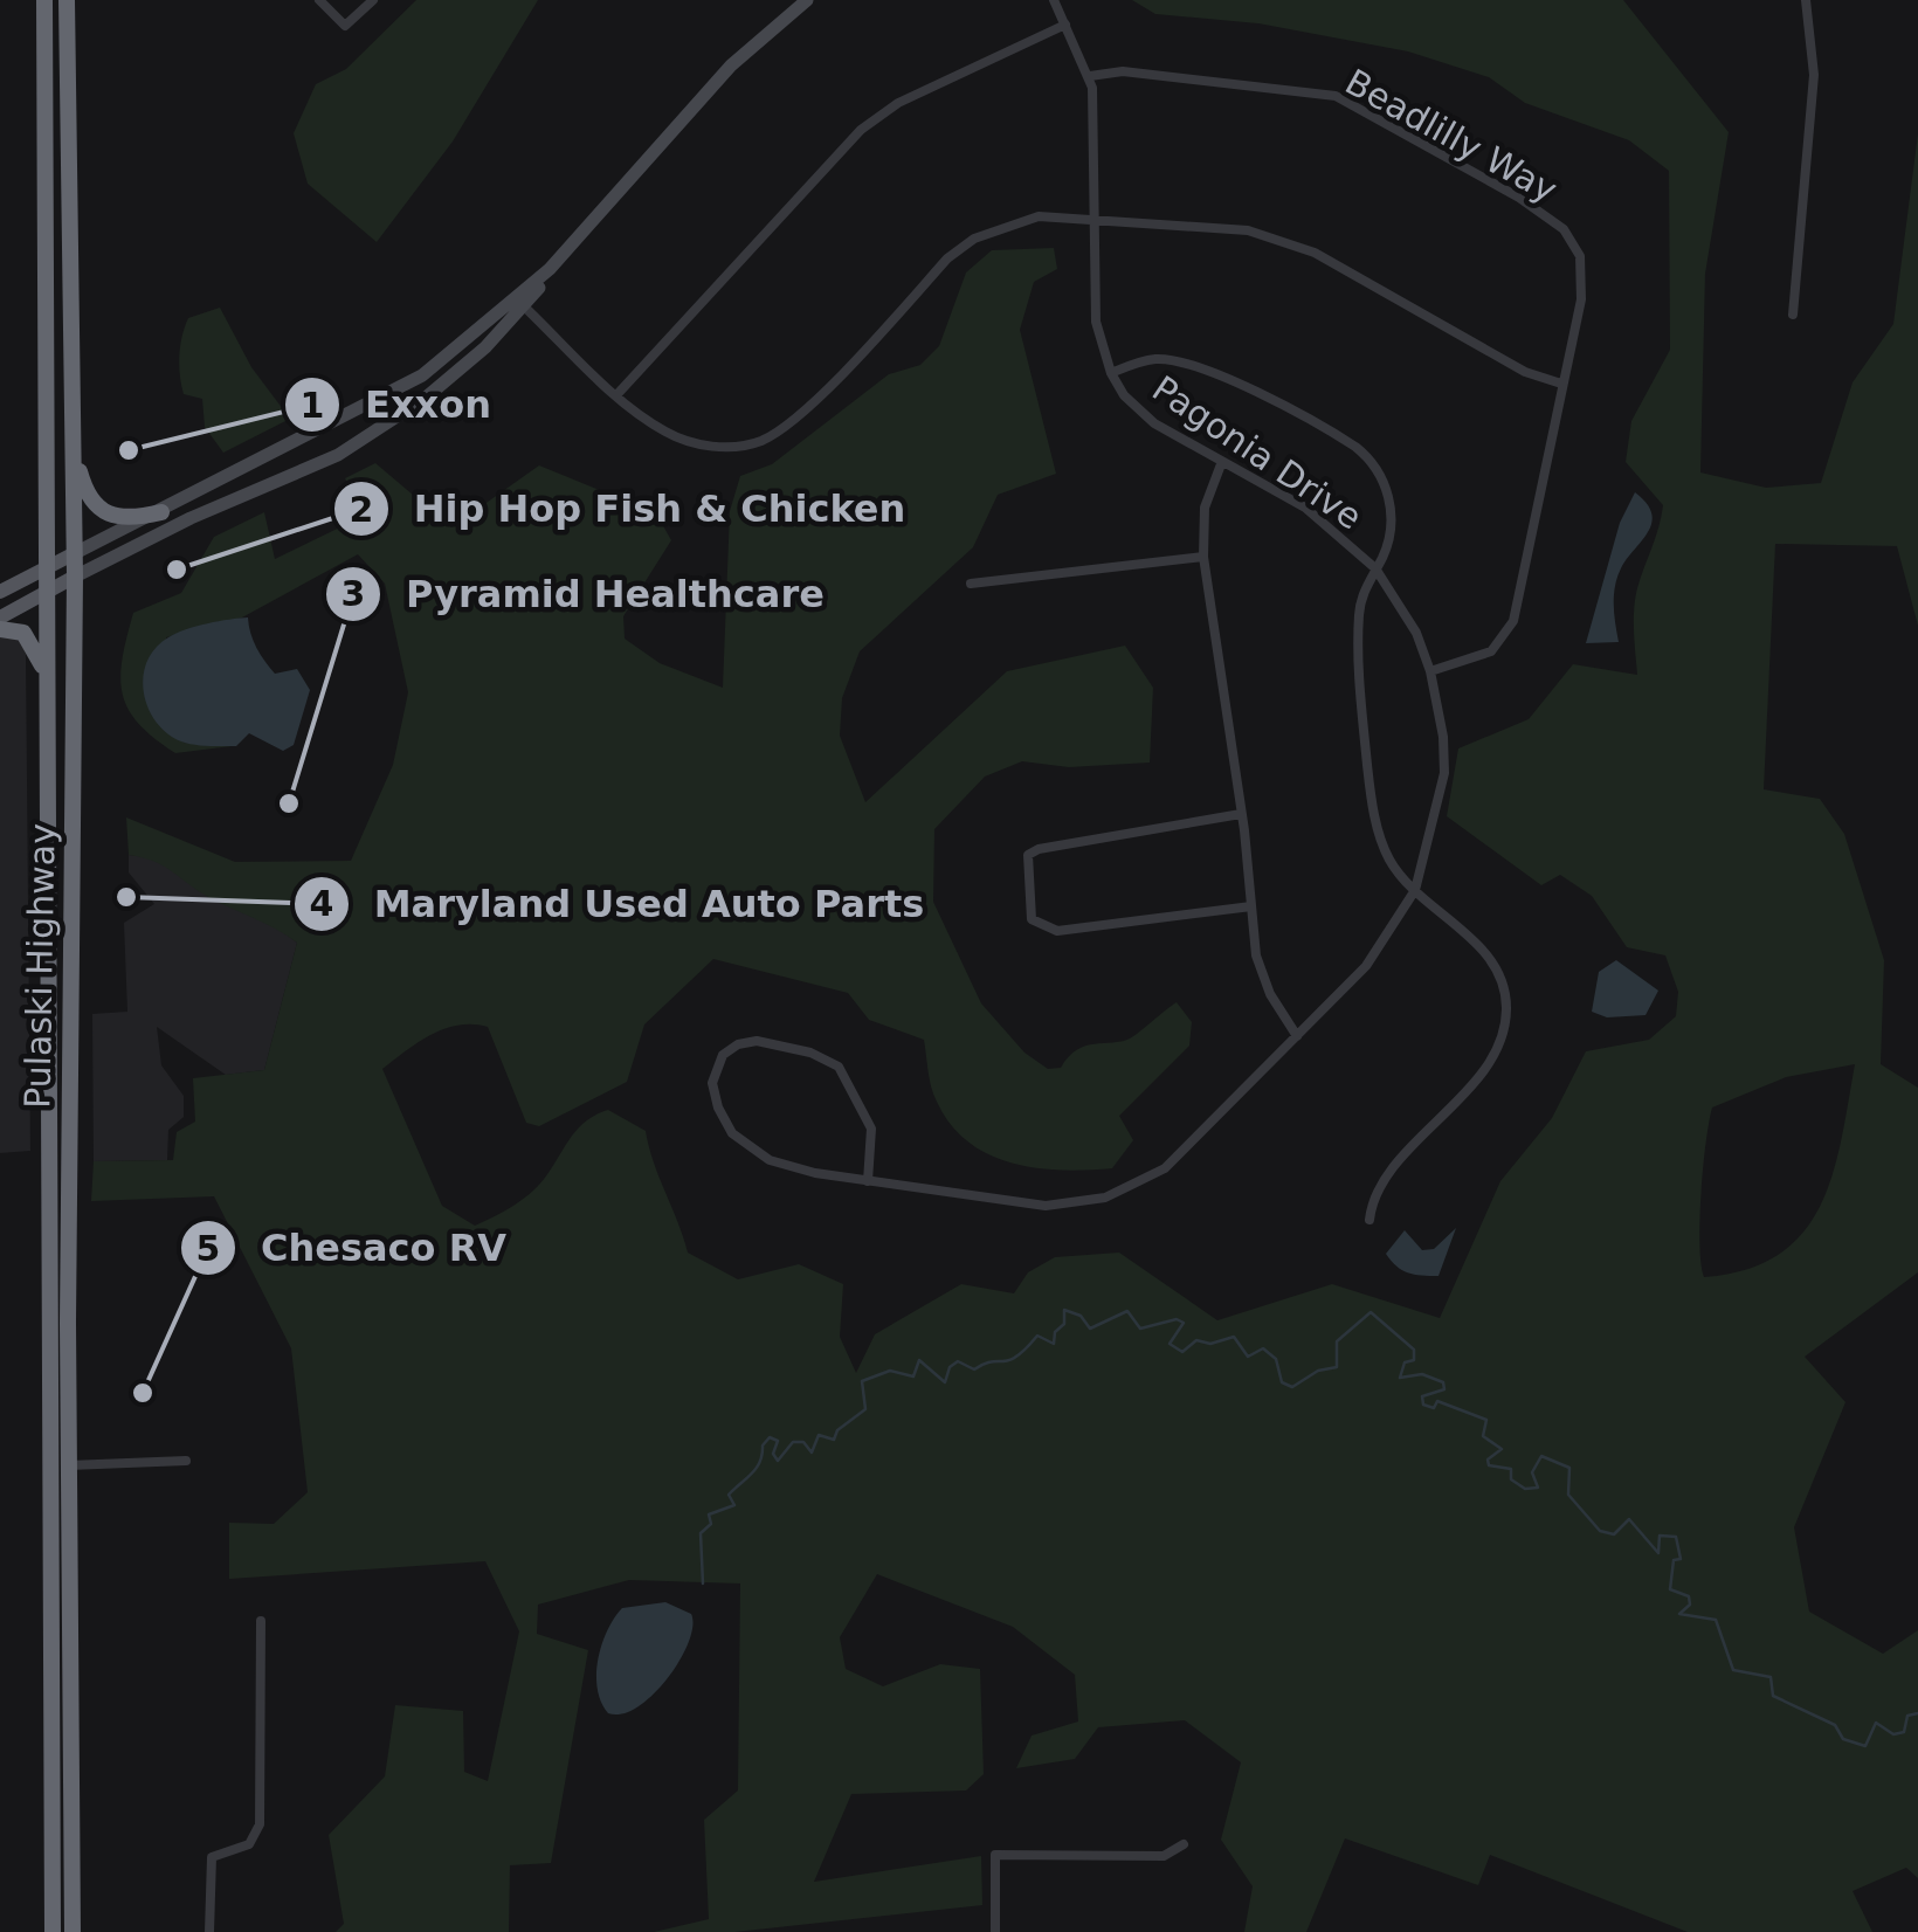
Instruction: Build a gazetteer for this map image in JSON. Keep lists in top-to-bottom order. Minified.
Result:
{"streets":{"highway":["Pulaski Highway"],"street":["Beadlilly Way","Pagonia Drive"]},"crossings":[["Beadlilly Way","Pagonia Drive"]],"places":["Exxon","Hip Hop Fish & Chicken","Pyramid Healthcare","Maryland Used Auto Parts","Chesaco RV"]}
